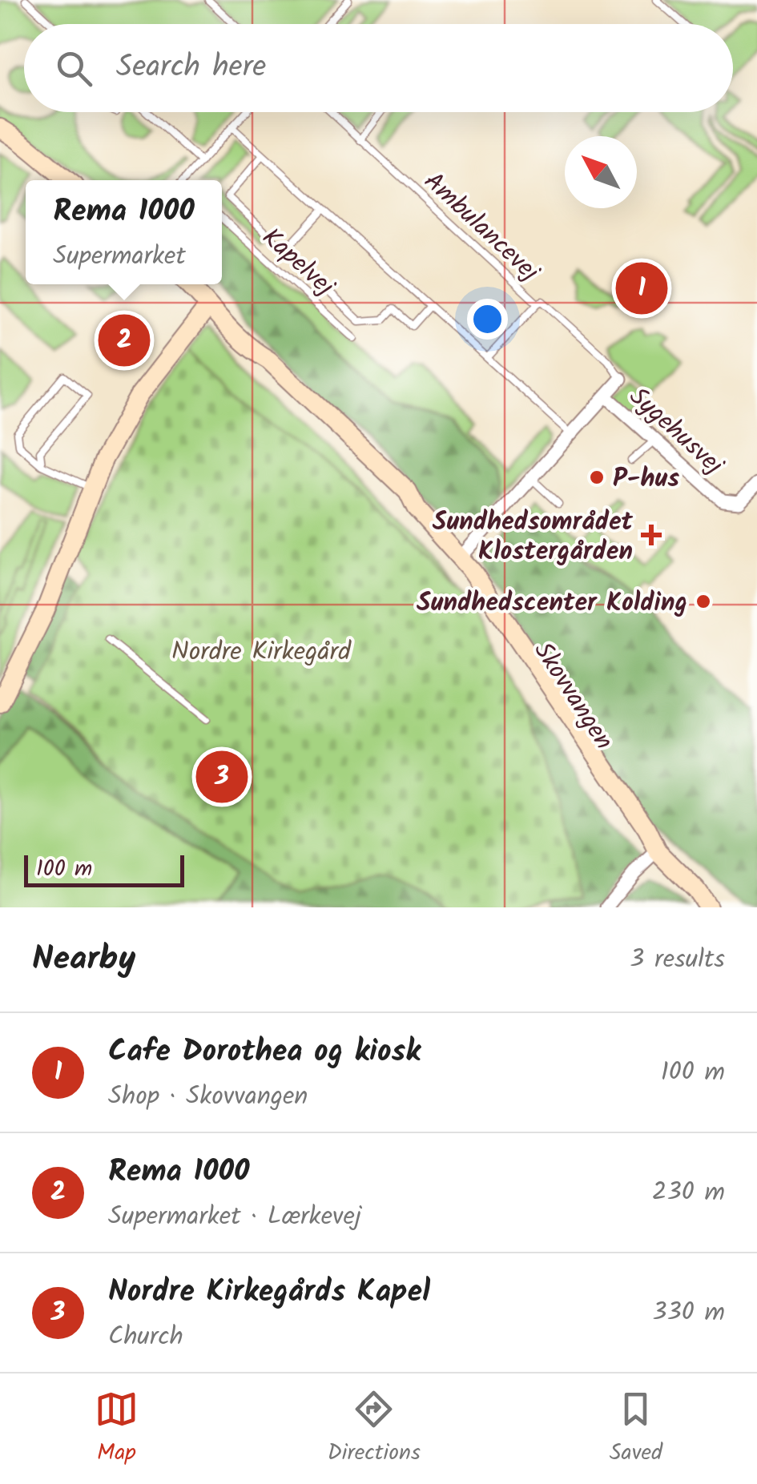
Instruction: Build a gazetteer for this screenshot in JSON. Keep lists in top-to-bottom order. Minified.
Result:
{"streets":{"street":["Sygehusvej","Skovvangen"],"lane":["Ambulancevej","Kapelvej"]},"crossings":[["Sygehusvej","Skovvangen"]],"parks":["Nordre Kirkegård"],"places":{"other":["P-hus","Sundhedscenter Kolding"],"health":["Sundhedsområdet Klostergården"]},"scale_bar":"100 m","north":"top left","page":{"search":"Search here","popup":["Rema 1000","Supermarket"],"pins":["1","2","3"],"scale":"100 m","heading":["Nearby","3 results"],"list":[{"mark":"1","name":"Cafe Dorothea og kiosk","note":"Shop · Skovvangen","value":"100 m"},{"mark":"2","name":"Rema 1000","note":"Supermarket · Lærkevej","value":"230 m"},{"mark":"3","name":"Nordre Kirkegårds Kapel","note":"Church","value":"330 m"}],"nav":["Map","Directions","Saved"]}}
